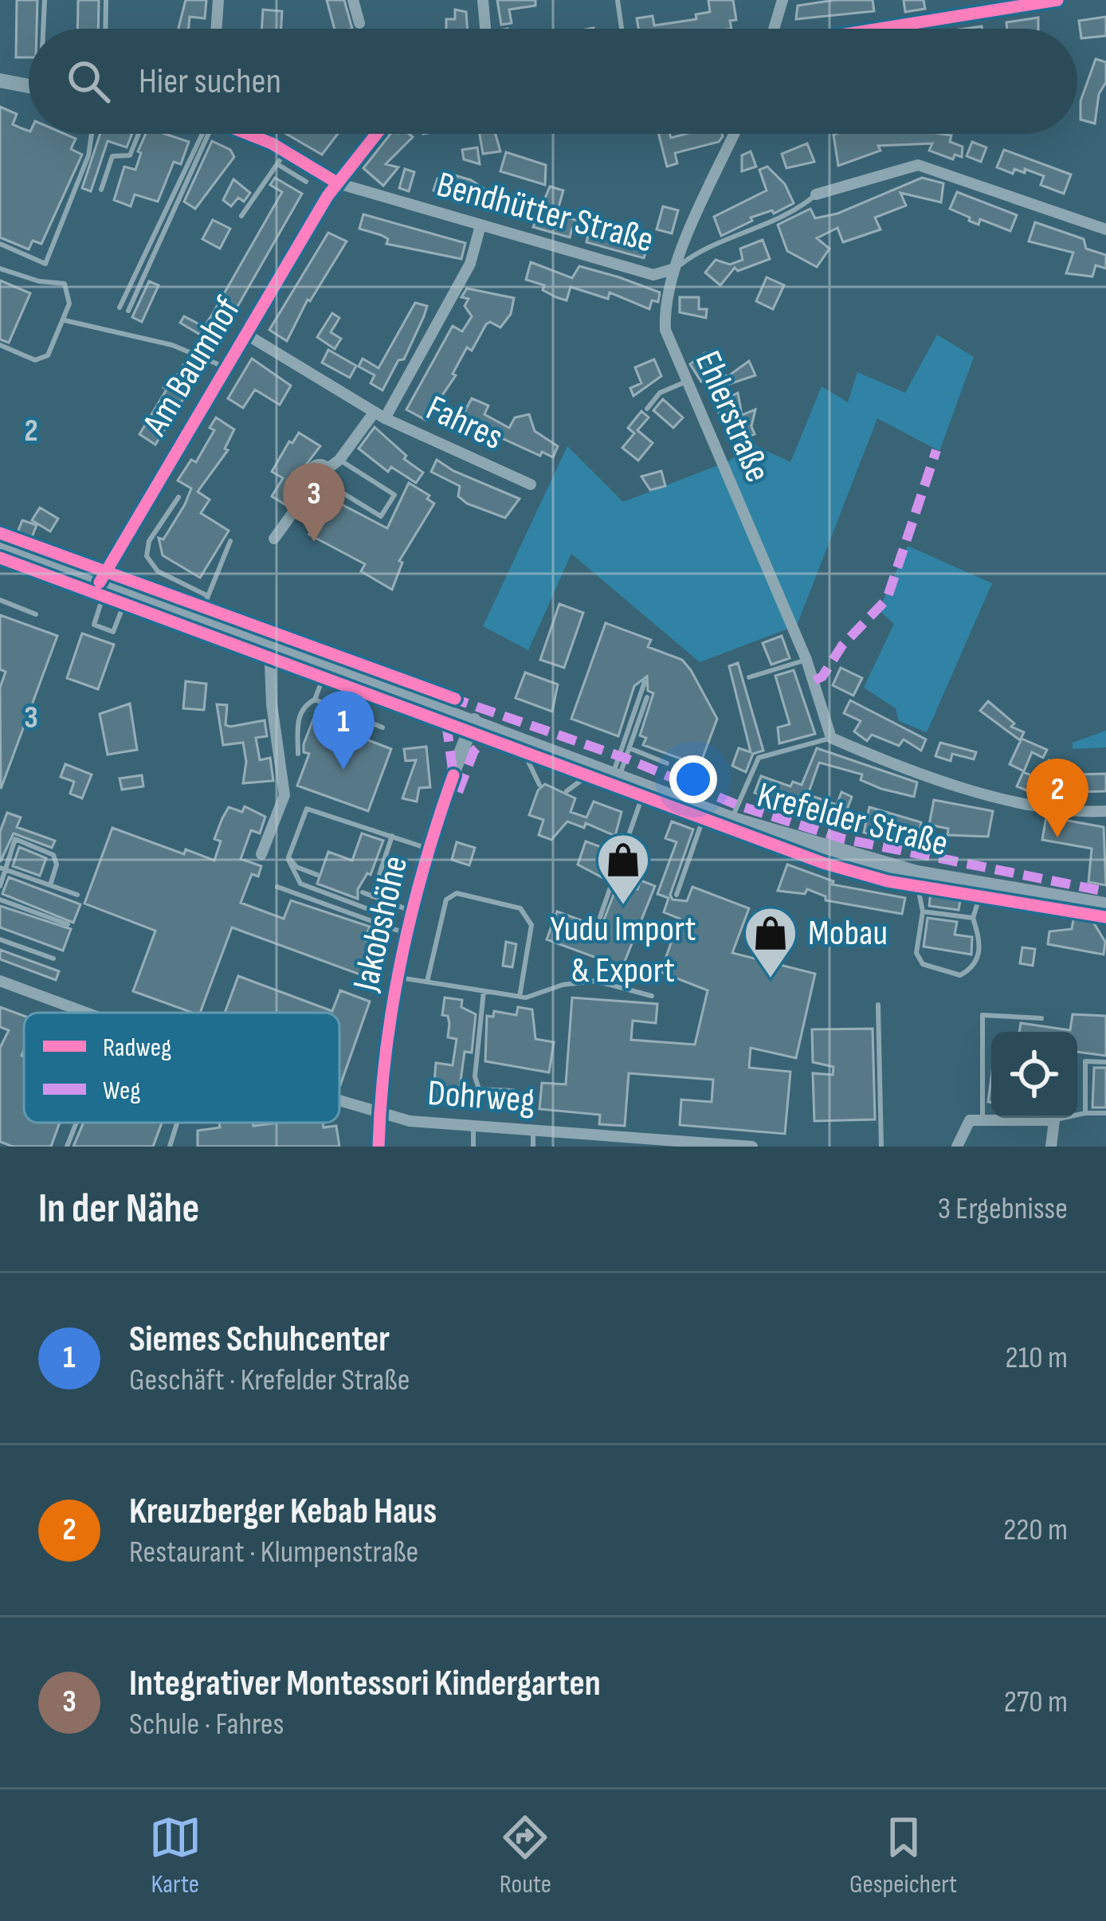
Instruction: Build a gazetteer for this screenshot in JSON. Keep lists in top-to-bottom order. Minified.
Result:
{"streets":{"main road":["Krefelder Straße"],"street":["Bendhütter Straße","Am Baumhof","Ehlerstraße","Fahres","Jakobshöhe","Dohrweg"]},"crossings":[["Bendhütter Straße","Am Baumhof"],["Bendhütter Straße","Ehlerstraße"],["Am Baumhof","Fahres"],["Am Baumhof","Krefelder Straße"],["Krefelder Straße","Jakobshöhe"],["Jakobshöhe","Dohrweg"]],"places":{"shop":["Yudu Import & Export","Mobau"]},"legend":["Radweg","Weg"],"page":{"search":"Hier suchen","pins":["3","1","2"],"heading":["In der Nähe","3 Ergebnisse"],"list":[{"mark":"1","name":"Siemes Schuhcenter","note":"Geschäft · Krefelder Straße","value":"210 m"},{"mark":"2","name":"Kreuzberger Kebab Haus","note":"Restaurant · Klumpenstraße","value":"220 m"},{"mark":"3","name":"Integrativer Montessori Kindergarten","note":"Schule · Fahres","value":"270 m"}],"nav":["Karte","Route","Gespeichert"]},"grid":{"rows":["2","3"]}}
